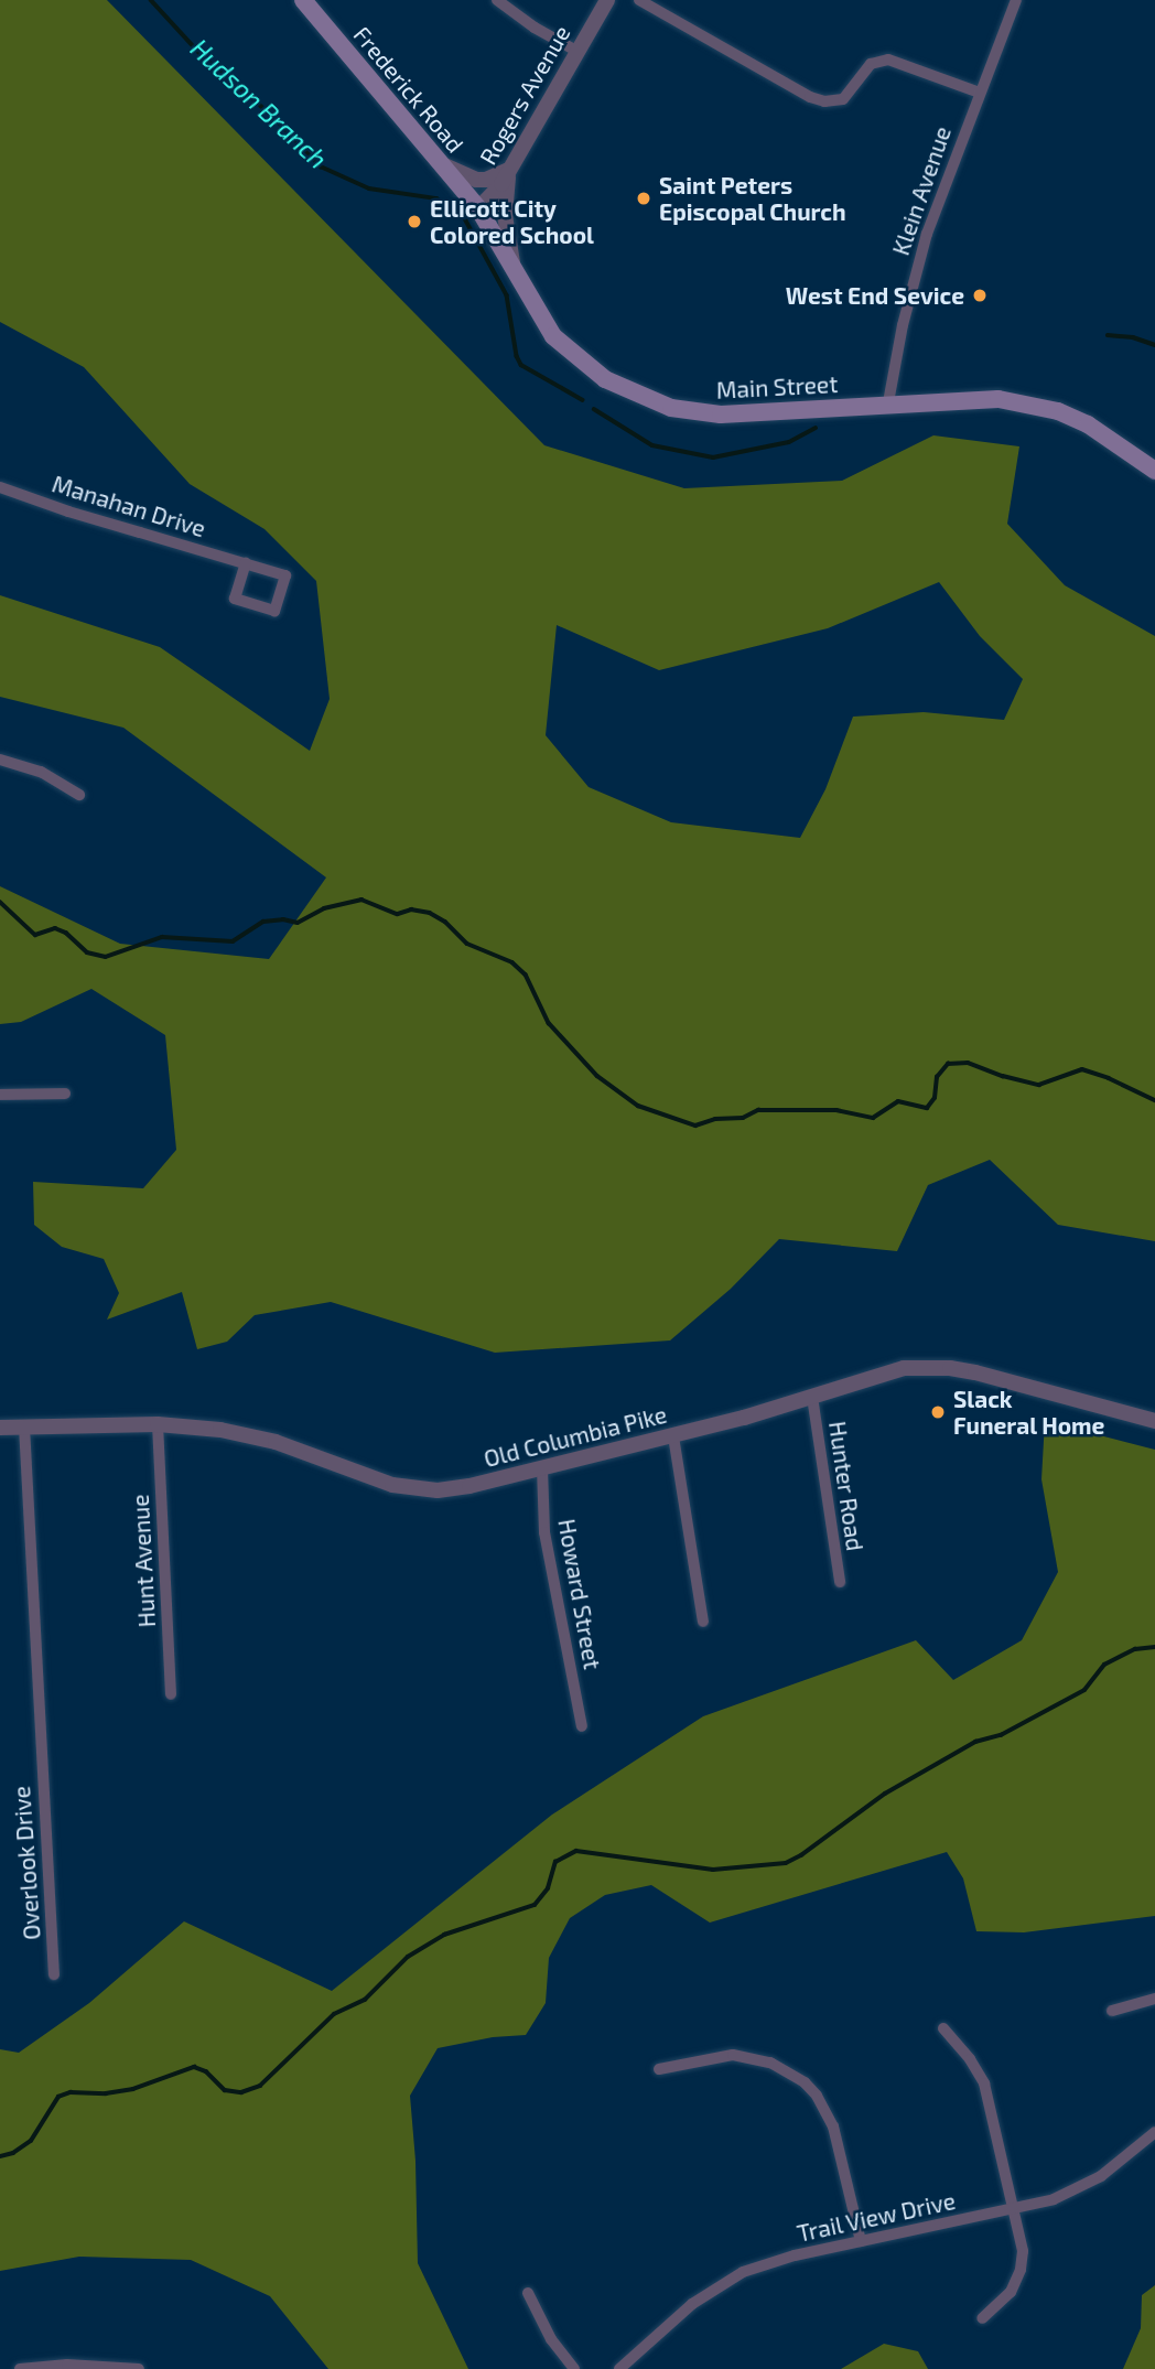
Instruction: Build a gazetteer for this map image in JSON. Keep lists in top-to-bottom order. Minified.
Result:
{"streets":{"main road":["Frederick Road","Main Street"],"street":["Rogers Avenue","Klein Avenue","Manahan Drive","Old Columbia Pike","Hunter Road","Hunt Avenue","Howard Street","Overlook Drive","Trail View Drive"]},"crossings":[["Frederick Road","Rogers Avenue"],["Frederick Road","Main Street"],["Rogers Avenue","Main Street"],["Klein Avenue","Main Street"],["Old Columbia Pike","Hunter Road"],["Old Columbia Pike","Hunt Avenue"],["Old Columbia Pike","Howard Street"],["Old Columbia Pike","Overlook Drive"]],"water":["Hudson Branch"],"places":["Saint Peters Episcopal Church","Ellicott City Colored School","West End Sevice","Slack Funeral Home"]}
